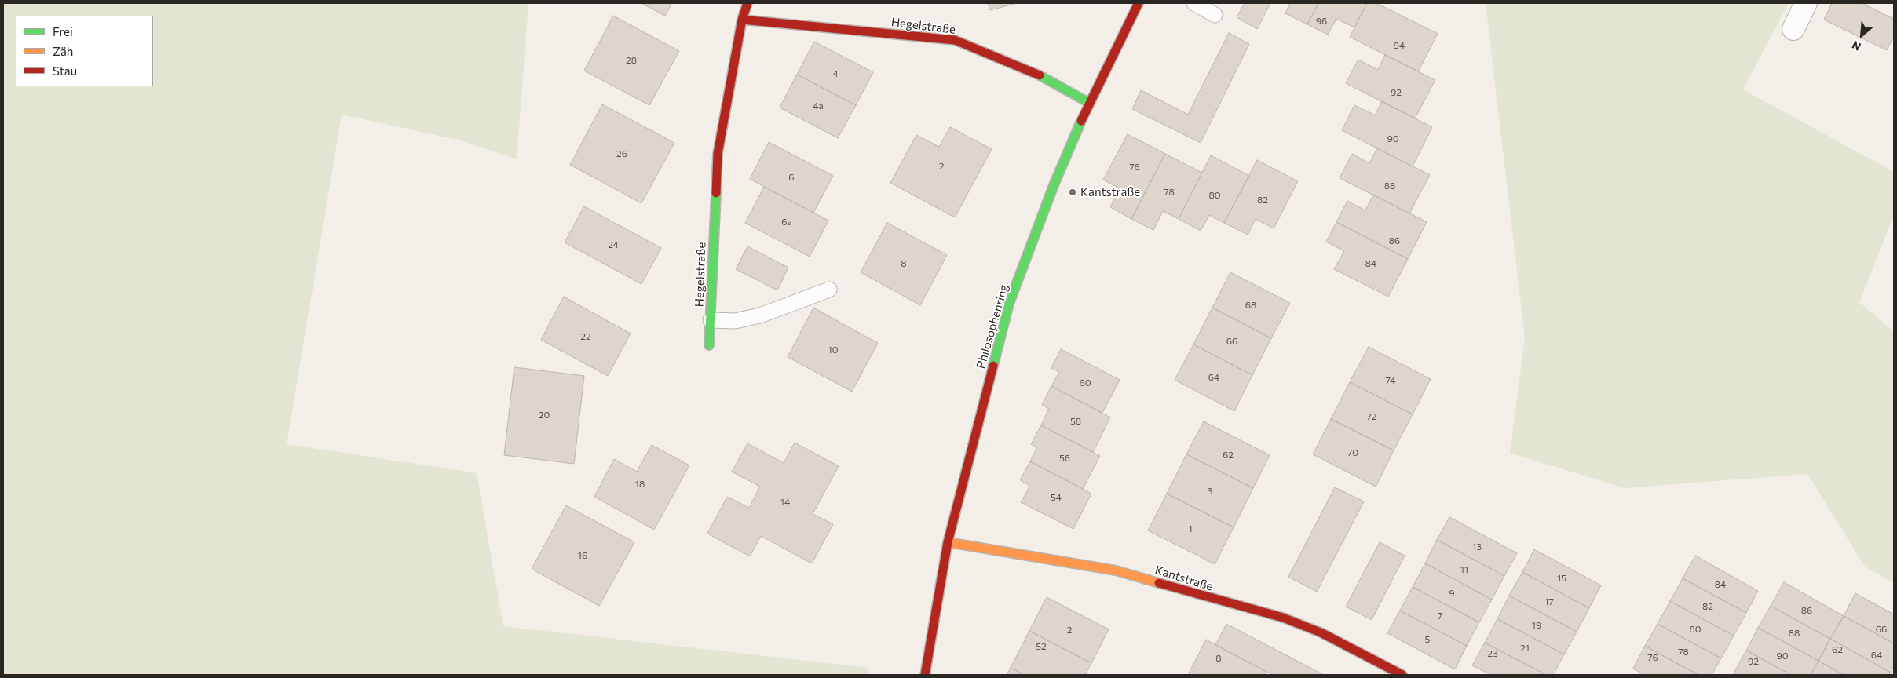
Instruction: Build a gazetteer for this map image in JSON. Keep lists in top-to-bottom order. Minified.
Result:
{"streets":{"street":["Hegelstraße","Philosophenring","Kantstraße"]},"crossings":[["Hegelstraße","Philosophenring"],["Philosophenring","Kantstraße"]],"places":["Kantstraße"],"house_numbers":["96","94","28","4","92","4a","90","26","2","76","6","88","78","80","82","6a","86","24","8","84","68","22","66","10","64","74","60","20","72","58","70","62","56","18","3","54","14","1","13","16","11","15","84","9","17","82","86","7","19","80","66","2","88","5","52","21","62","78","23","64","90","76","8","92"],"legend":["Frei","Zäh","Stau"],"north":"bottom left"}
